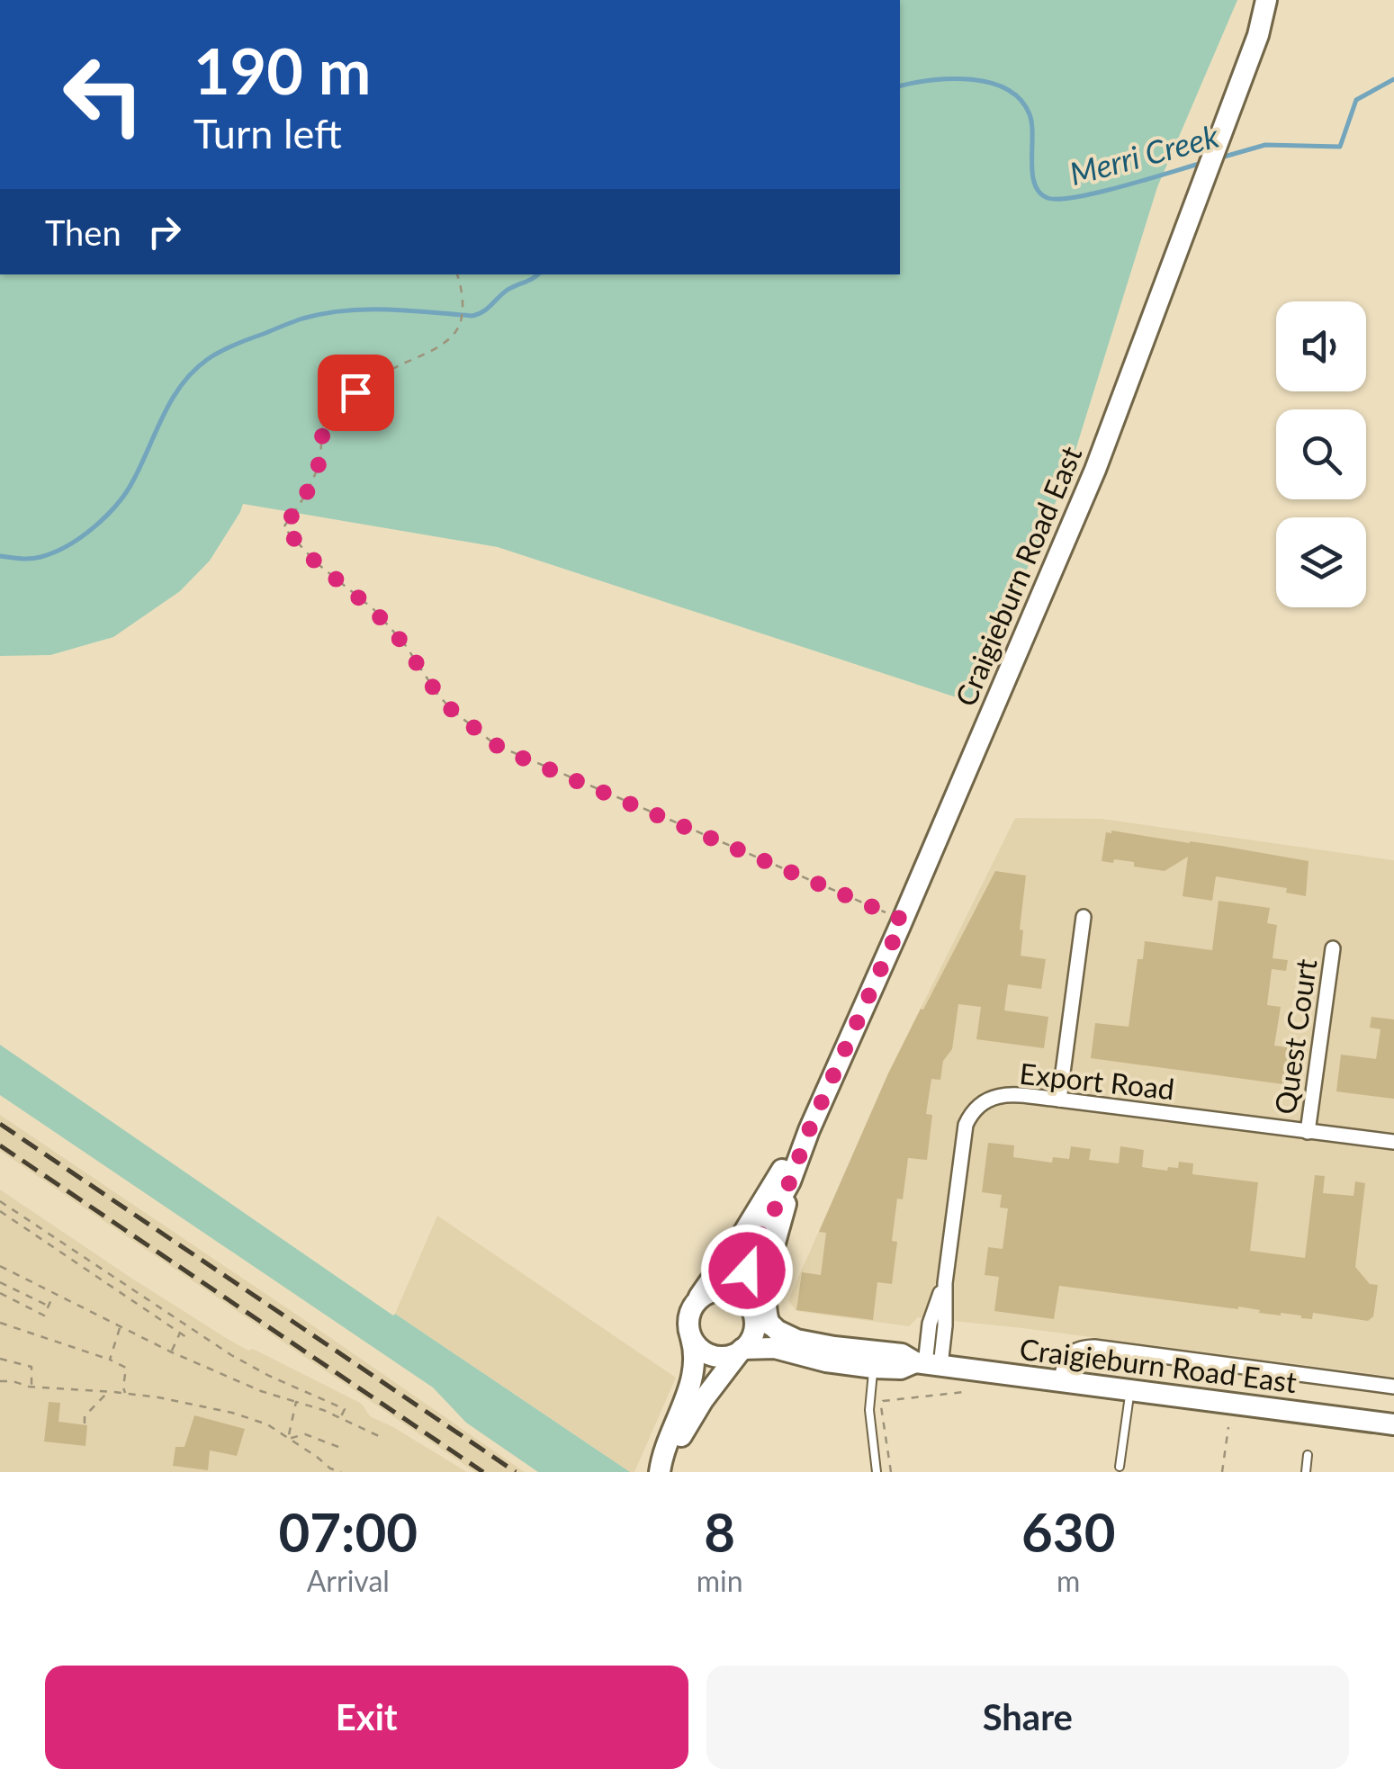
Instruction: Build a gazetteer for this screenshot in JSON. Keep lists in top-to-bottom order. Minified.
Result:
{"streets":{"main road":["Craigieburn Road East"],"street":["Quest Court","Export Road"]},"crossings":[["Craigieburn Road East","Export Road"],["Quest Court","Export Road"]],"water":["Merri Creek"],"page":{"turn":["190 m","Turn left"],"then":"Then","eta":["07:00","Arrival","8","min","630","m"],"buttons":["Exit","Share"]}}
